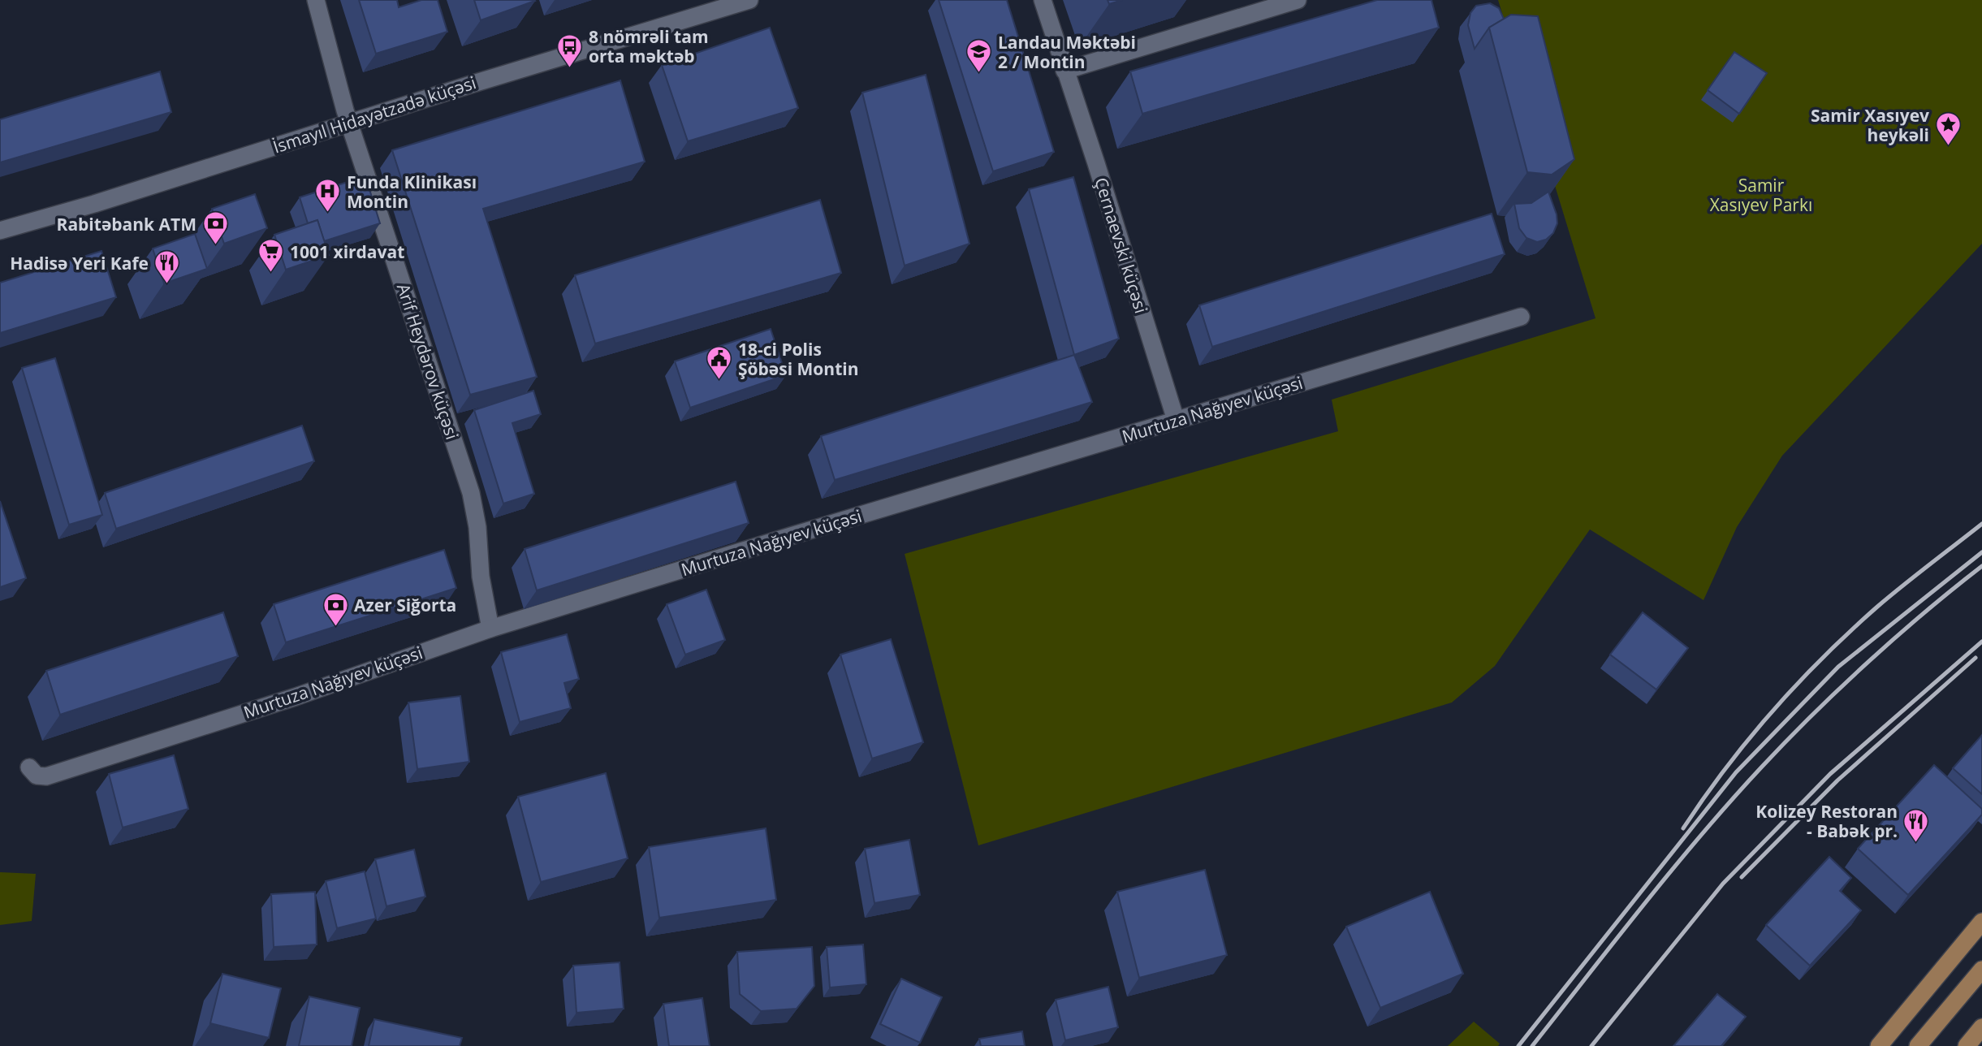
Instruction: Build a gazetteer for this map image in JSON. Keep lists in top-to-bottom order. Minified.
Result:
{"streets":{"street":["İsmayıl Hidayətzadə küçəsi","Çernaevski küçəsi","Arif Heydərov küçəsi","Murtuza Nağıyev küçəsi"]},"crossings":[["İsmayıl Hidayətzadə küçəsi","Arif Heydərov küçəsi"],["Çernaevski küçəsi","Murtuza Nağıyev küçəsi"],["Arif Heydərov küçəsi","Murtuza Nağıyev küçəsi"]],"parks":["Samir Xasıyev Parkı"],"places":{"bus stop":["8 nömrəli tam orta məktəb"],"school or university":["Landau Məktəbi 2 / Montin"],"place":["Samir Xasıyev heykəli"],"hospital":["Funda Klinikası Montin"],"bank":["Rabitəbank ATM","Azer Siğorta"],"supermarket":["1001 xirdavat"],"restaurant":["Hadisə Yeri Kafe","Kolizey Restoran - Babək pr."],"public building":["18-ci Polis Şöbəsi Montin"]}}
